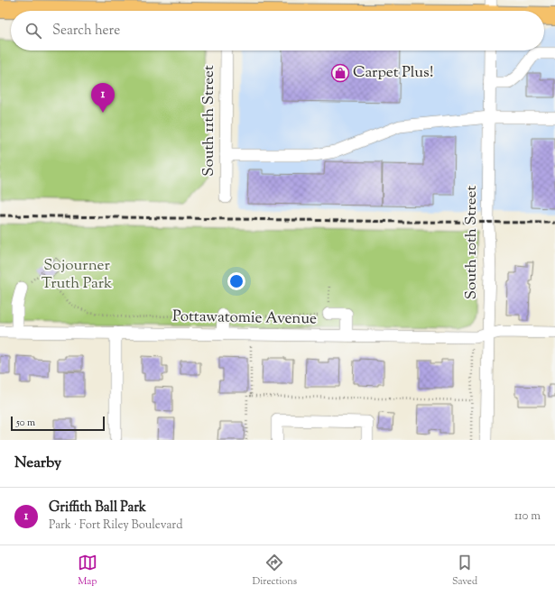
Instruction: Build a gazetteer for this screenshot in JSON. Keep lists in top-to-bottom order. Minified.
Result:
{"streets":{"street":["South 11th Street","South 10th Street","Pottawatomie Avenue"]},"crossings":[["South 10th Street","Pottawatomie Avenue"]],"parks":["Sojourner Truth Park"],"places":{"shop":["Carpet Plus!"]},"scale_bar":"50 m","page":{"search":"Search here","pins":"1","scale":"50 m","heading":"Nearby","list":[{"mark":"1","name":"Griffith Ball Park","note":"Park · Fort Riley Boulevard","value":"110 m"}],"nav":["Map","Directions","Saved"]}}
